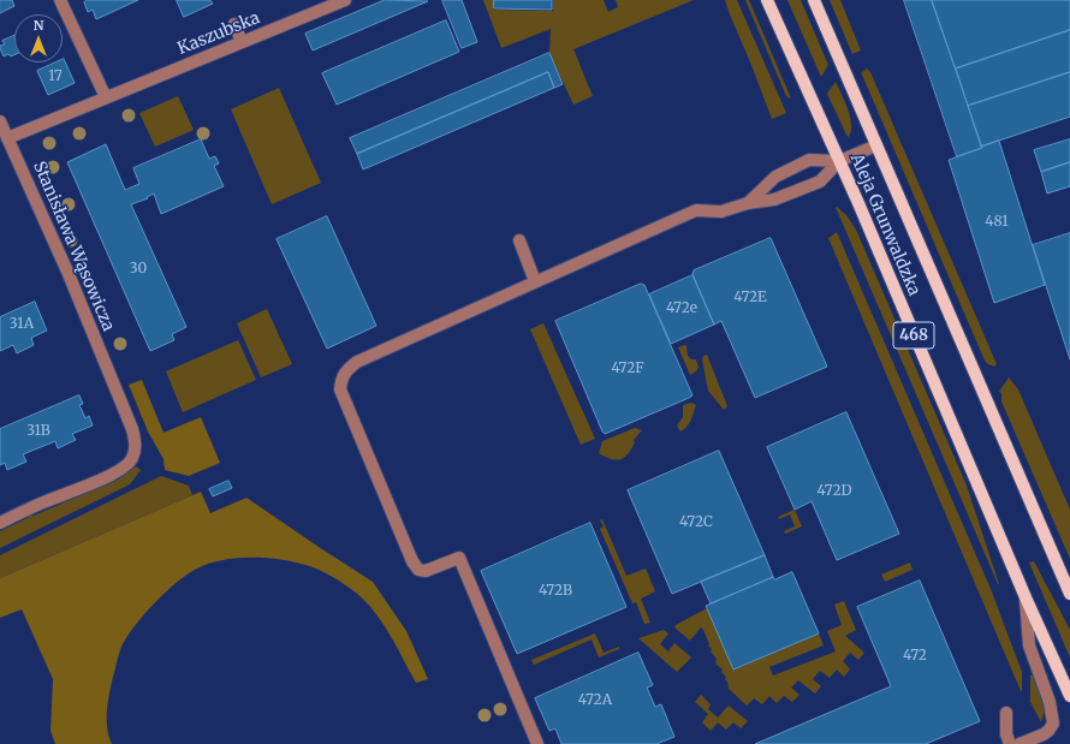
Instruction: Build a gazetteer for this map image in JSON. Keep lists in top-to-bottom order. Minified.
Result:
{"streets":{"main road":["Aleja Grunwaldzka","468"],"street":["Kaszubska","Stanisława Wąsowicza"]},"crossings":[["Kaszubska","Stanisława Wąsowicza"]],"house_numbers":["17","481","30","472E","472e","31A","472F","31B","472D","472C","472B","472","472A"],"north":"top"}
